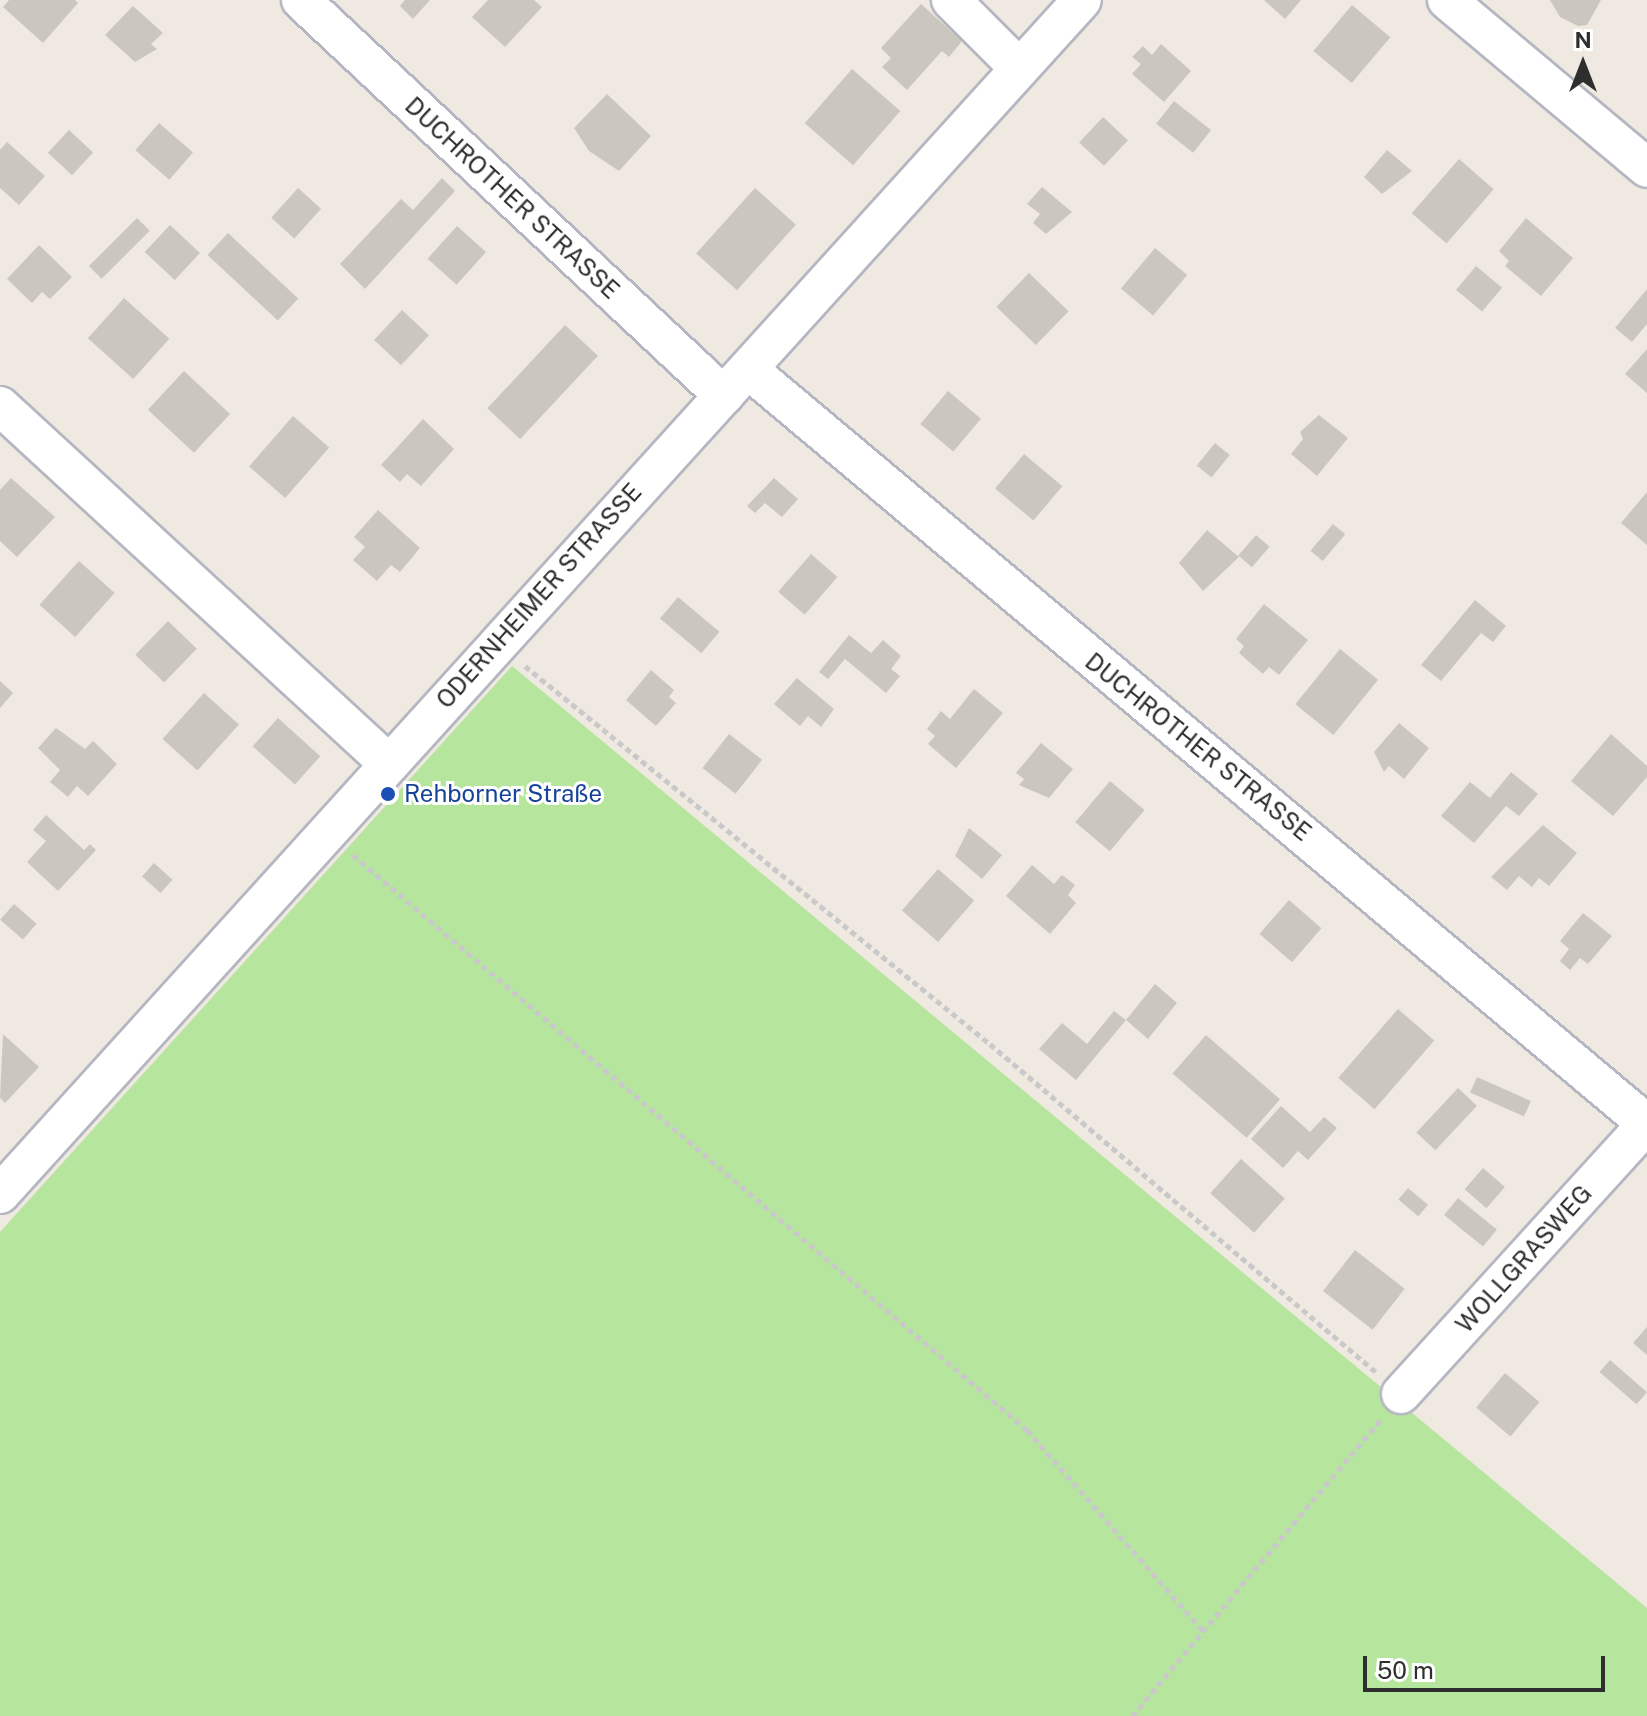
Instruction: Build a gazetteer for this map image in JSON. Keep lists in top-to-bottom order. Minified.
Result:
{"streets":{"street":["DUCHROTHER STRASSE","ODERNHEIMER STRASSE","WOLLGRASWEG"]},"crossings":[["DUCHROTHER STRASSE","ODERNHEIMER STRASSE"],["DUCHROTHER STRASSE","WOLLGRASWEG"]],"places":["Rehborner Straße"],"scale_bar":"50 m","north":"top"}
